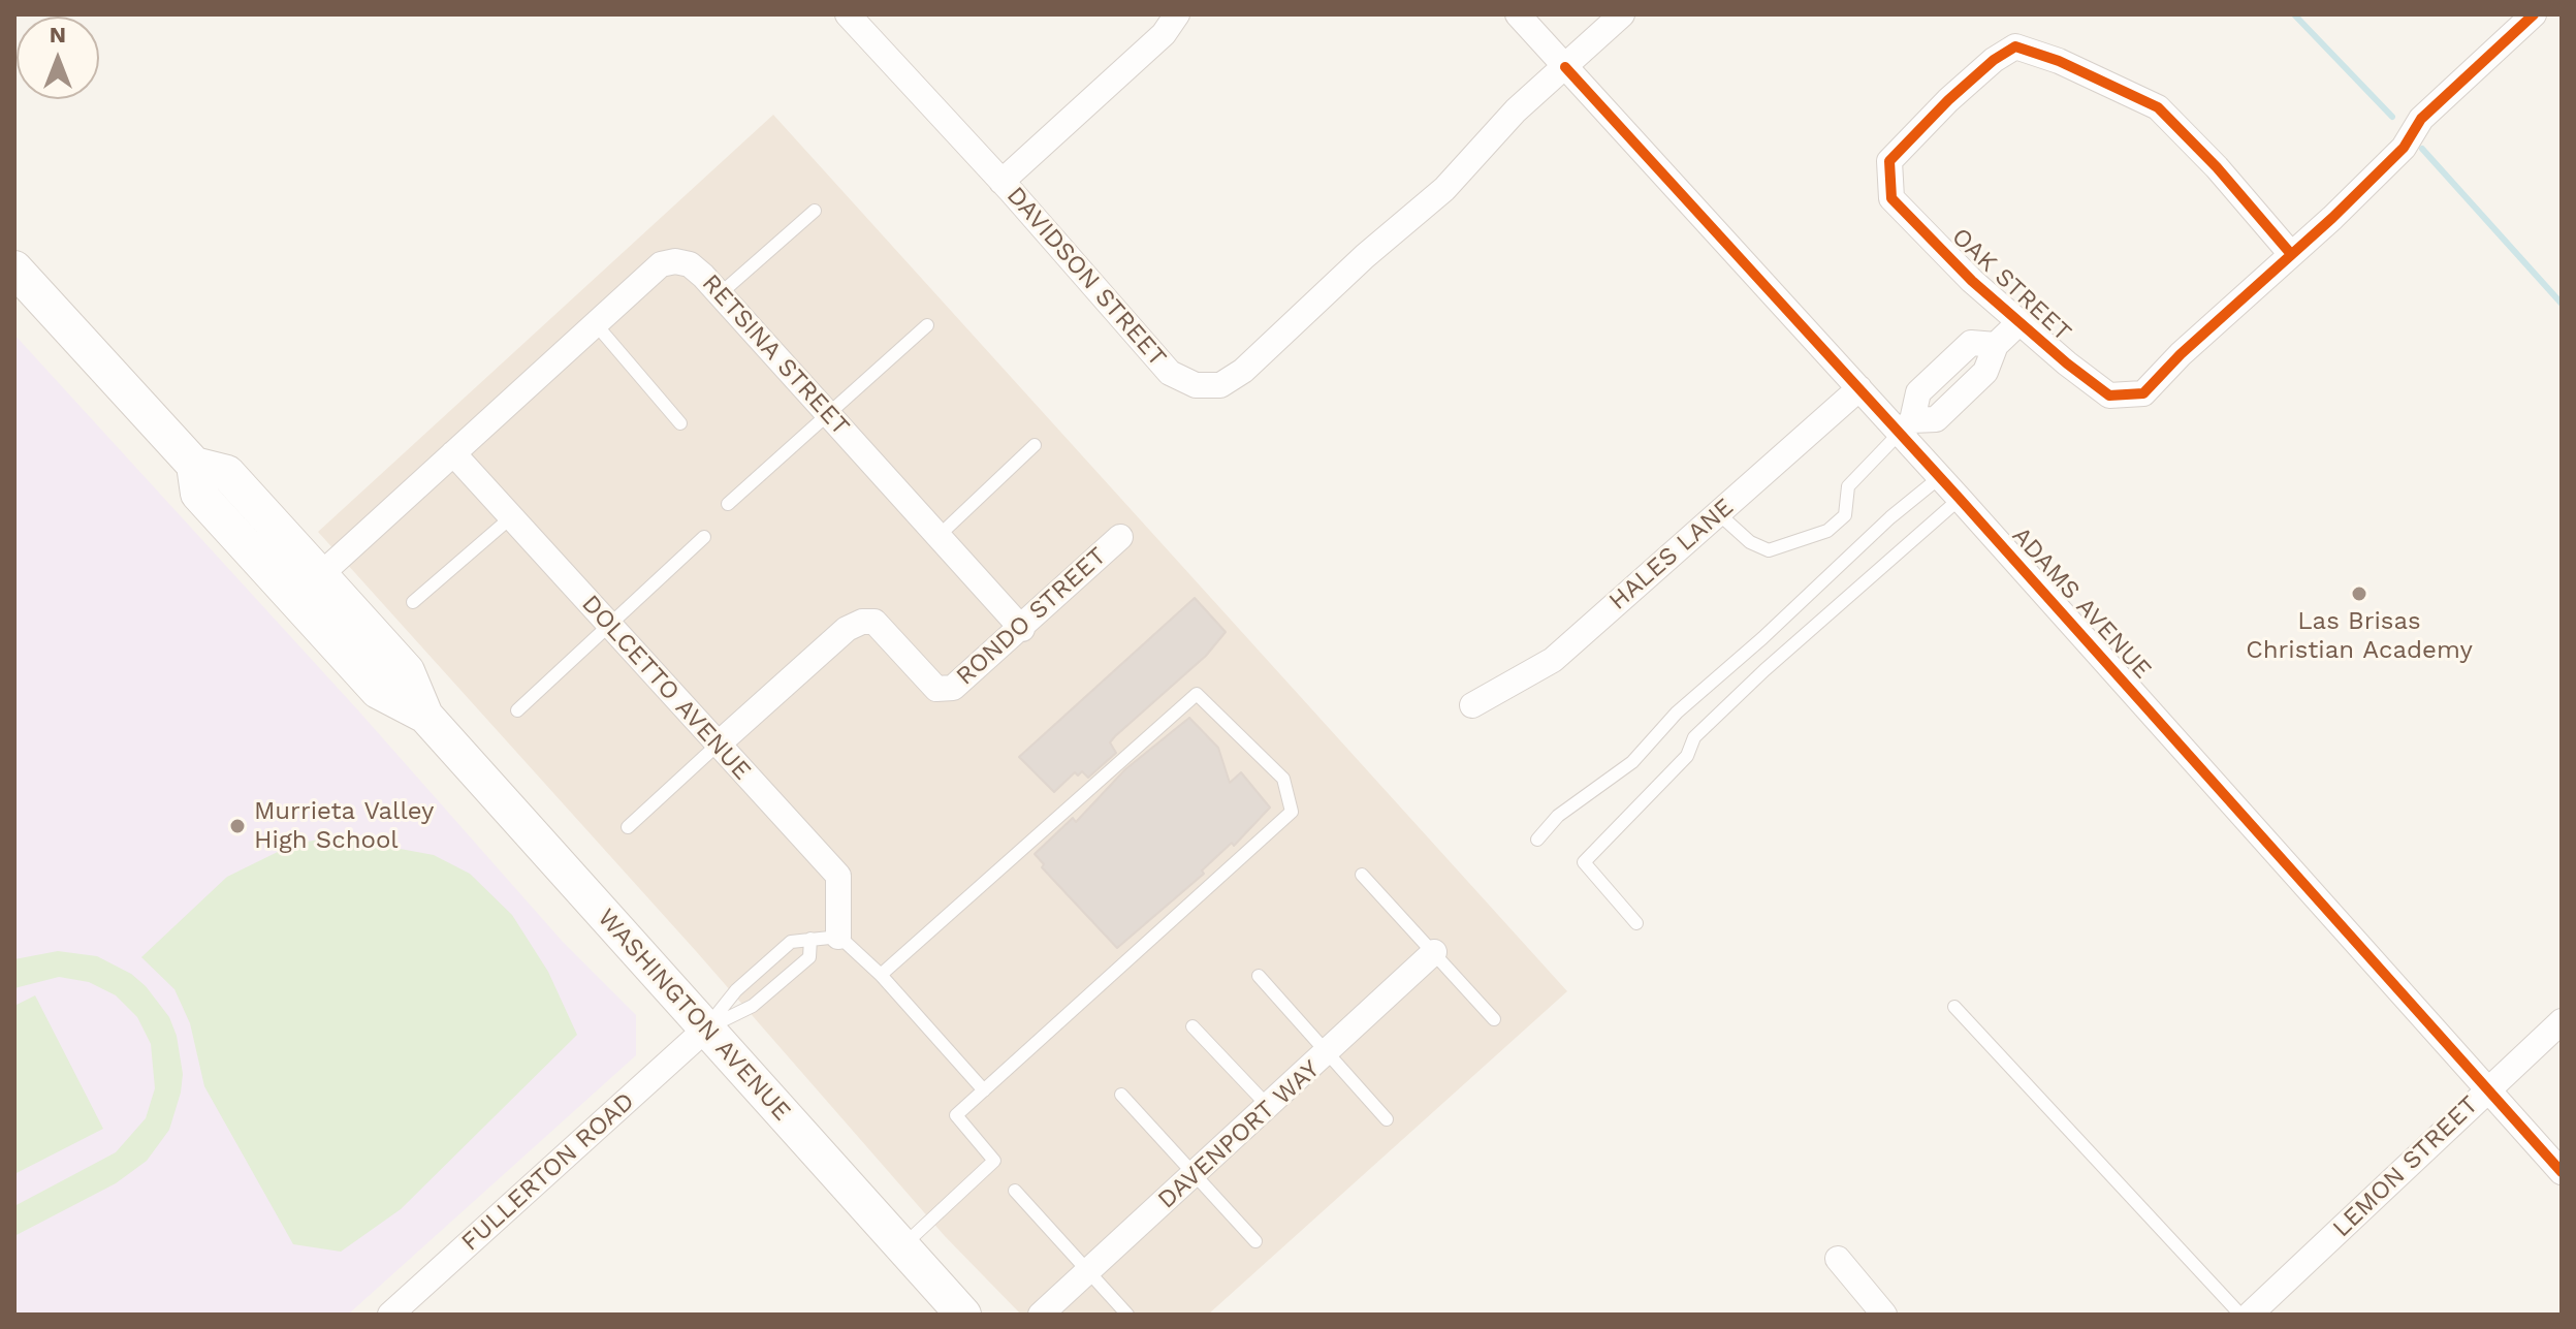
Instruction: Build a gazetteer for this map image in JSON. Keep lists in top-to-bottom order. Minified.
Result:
{"streets":{"main road":["WASHINGTON AVENUE"],"street":["DAVIDSON STREET","OAK STREET","RETSINA STREET","HALES LANE","ADAMS AVENUE","RONDO STREET","DOLCETTO AVENUE","DAVENPORT WAY","LEMON STREET","FULLERTON ROAD"]},"crossings":[["DAVIDSON STREET","ADAMS AVENUE"],["RETSINA STREET","RONDO STREET"],["RETSINA STREET","DOLCETTO AVENUE"],["RETSINA STREET","WASHINGTON AVENUE"],["HALES LANE","ADAMS AVENUE"],["ADAMS AVENUE","LEMON STREET"],["RONDO STREET","DOLCETTO AVENUE"],["WASHINGTON AVENUE","FULLERTON ROAD"]],"places":["Las Brisas Christian Academy","Murrieta Valley High School"],"north":"top"}
